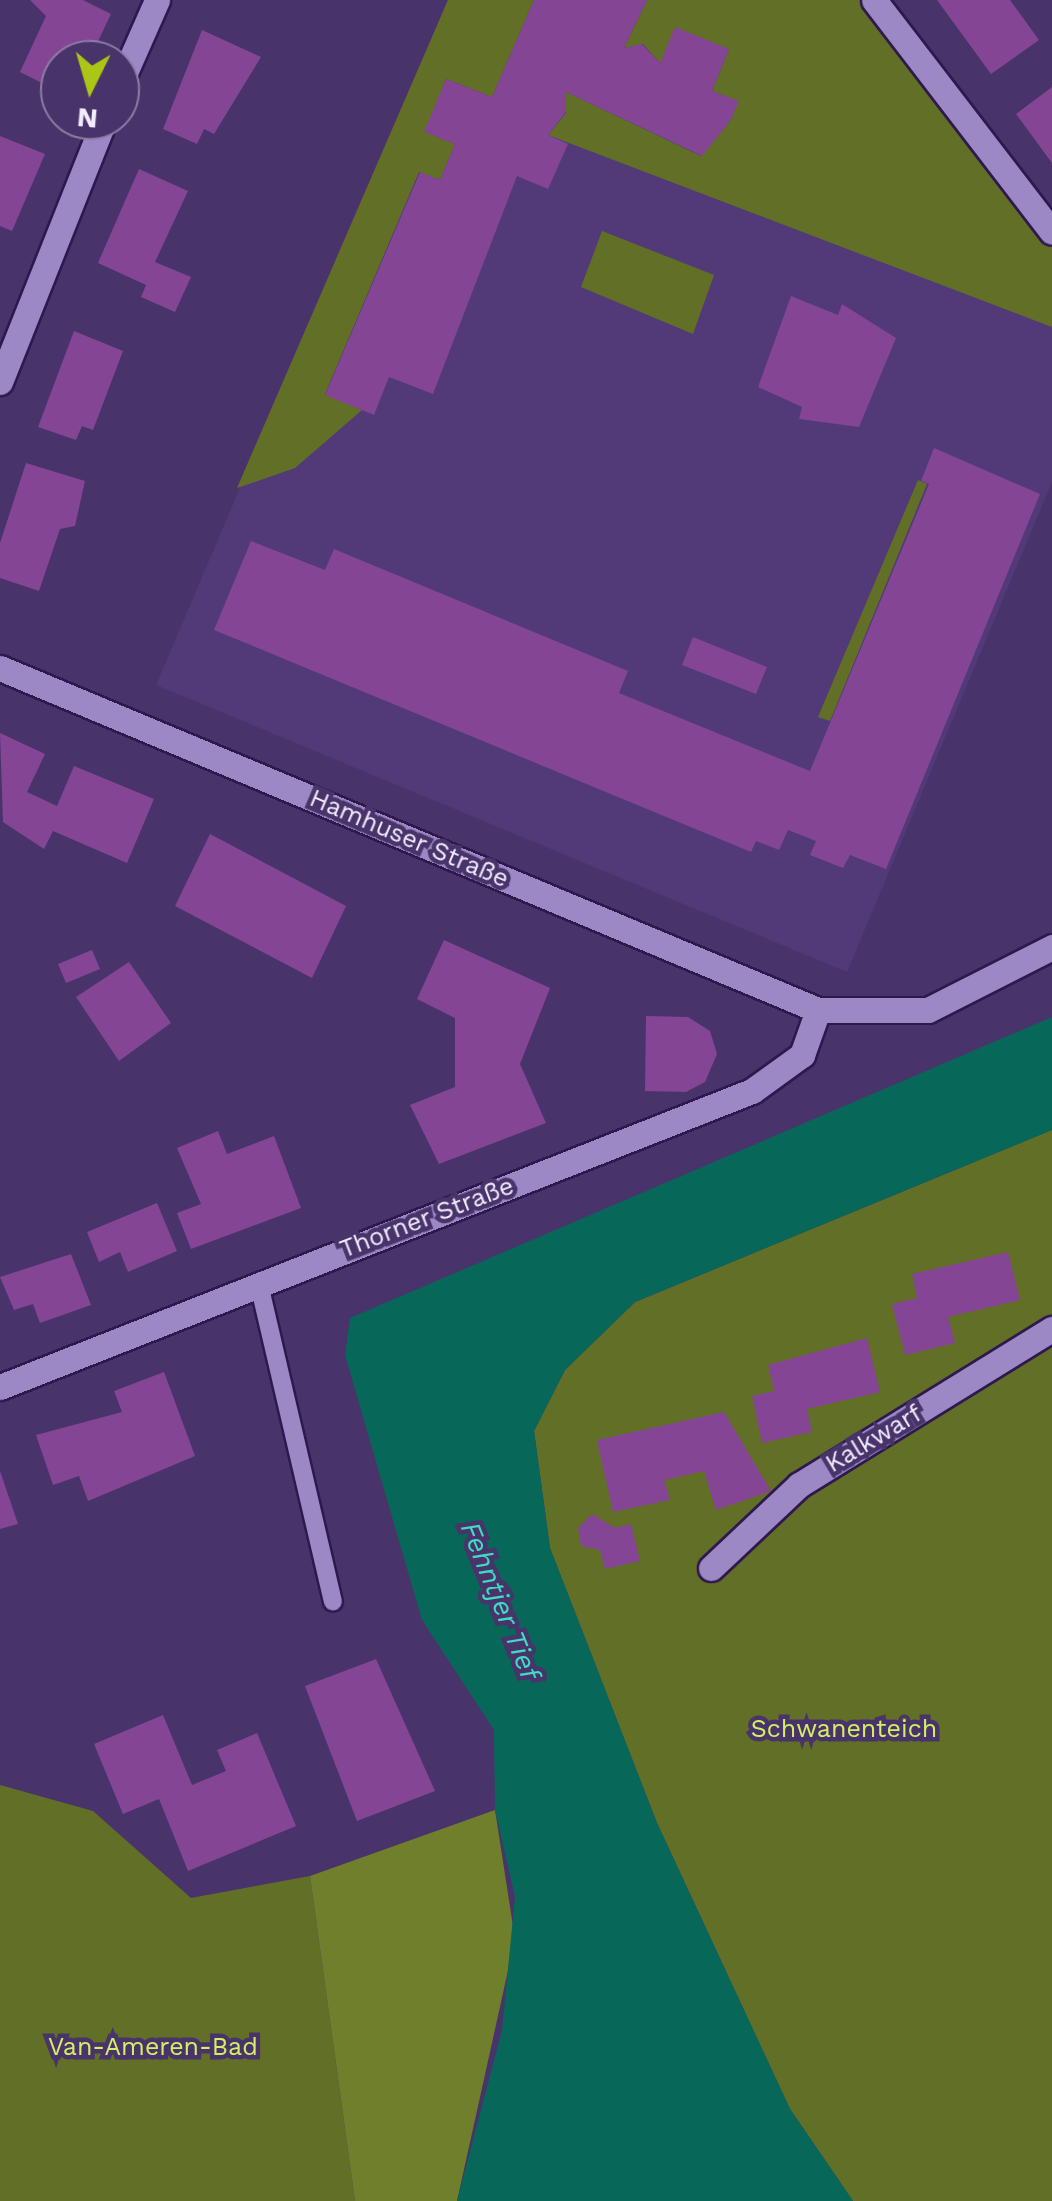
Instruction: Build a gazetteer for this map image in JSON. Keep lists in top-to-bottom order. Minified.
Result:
{"streets":{"street":["Hamhuser Straße","Thorner Straße","Kalkwarf"]},"crossings":[["Hamhuser Straße","Thorner Straße"]],"water":["Fehntjer Tief"],"parks":["Schwanenteich","Van-Ameren-Bad"],"north":"bottom"}
